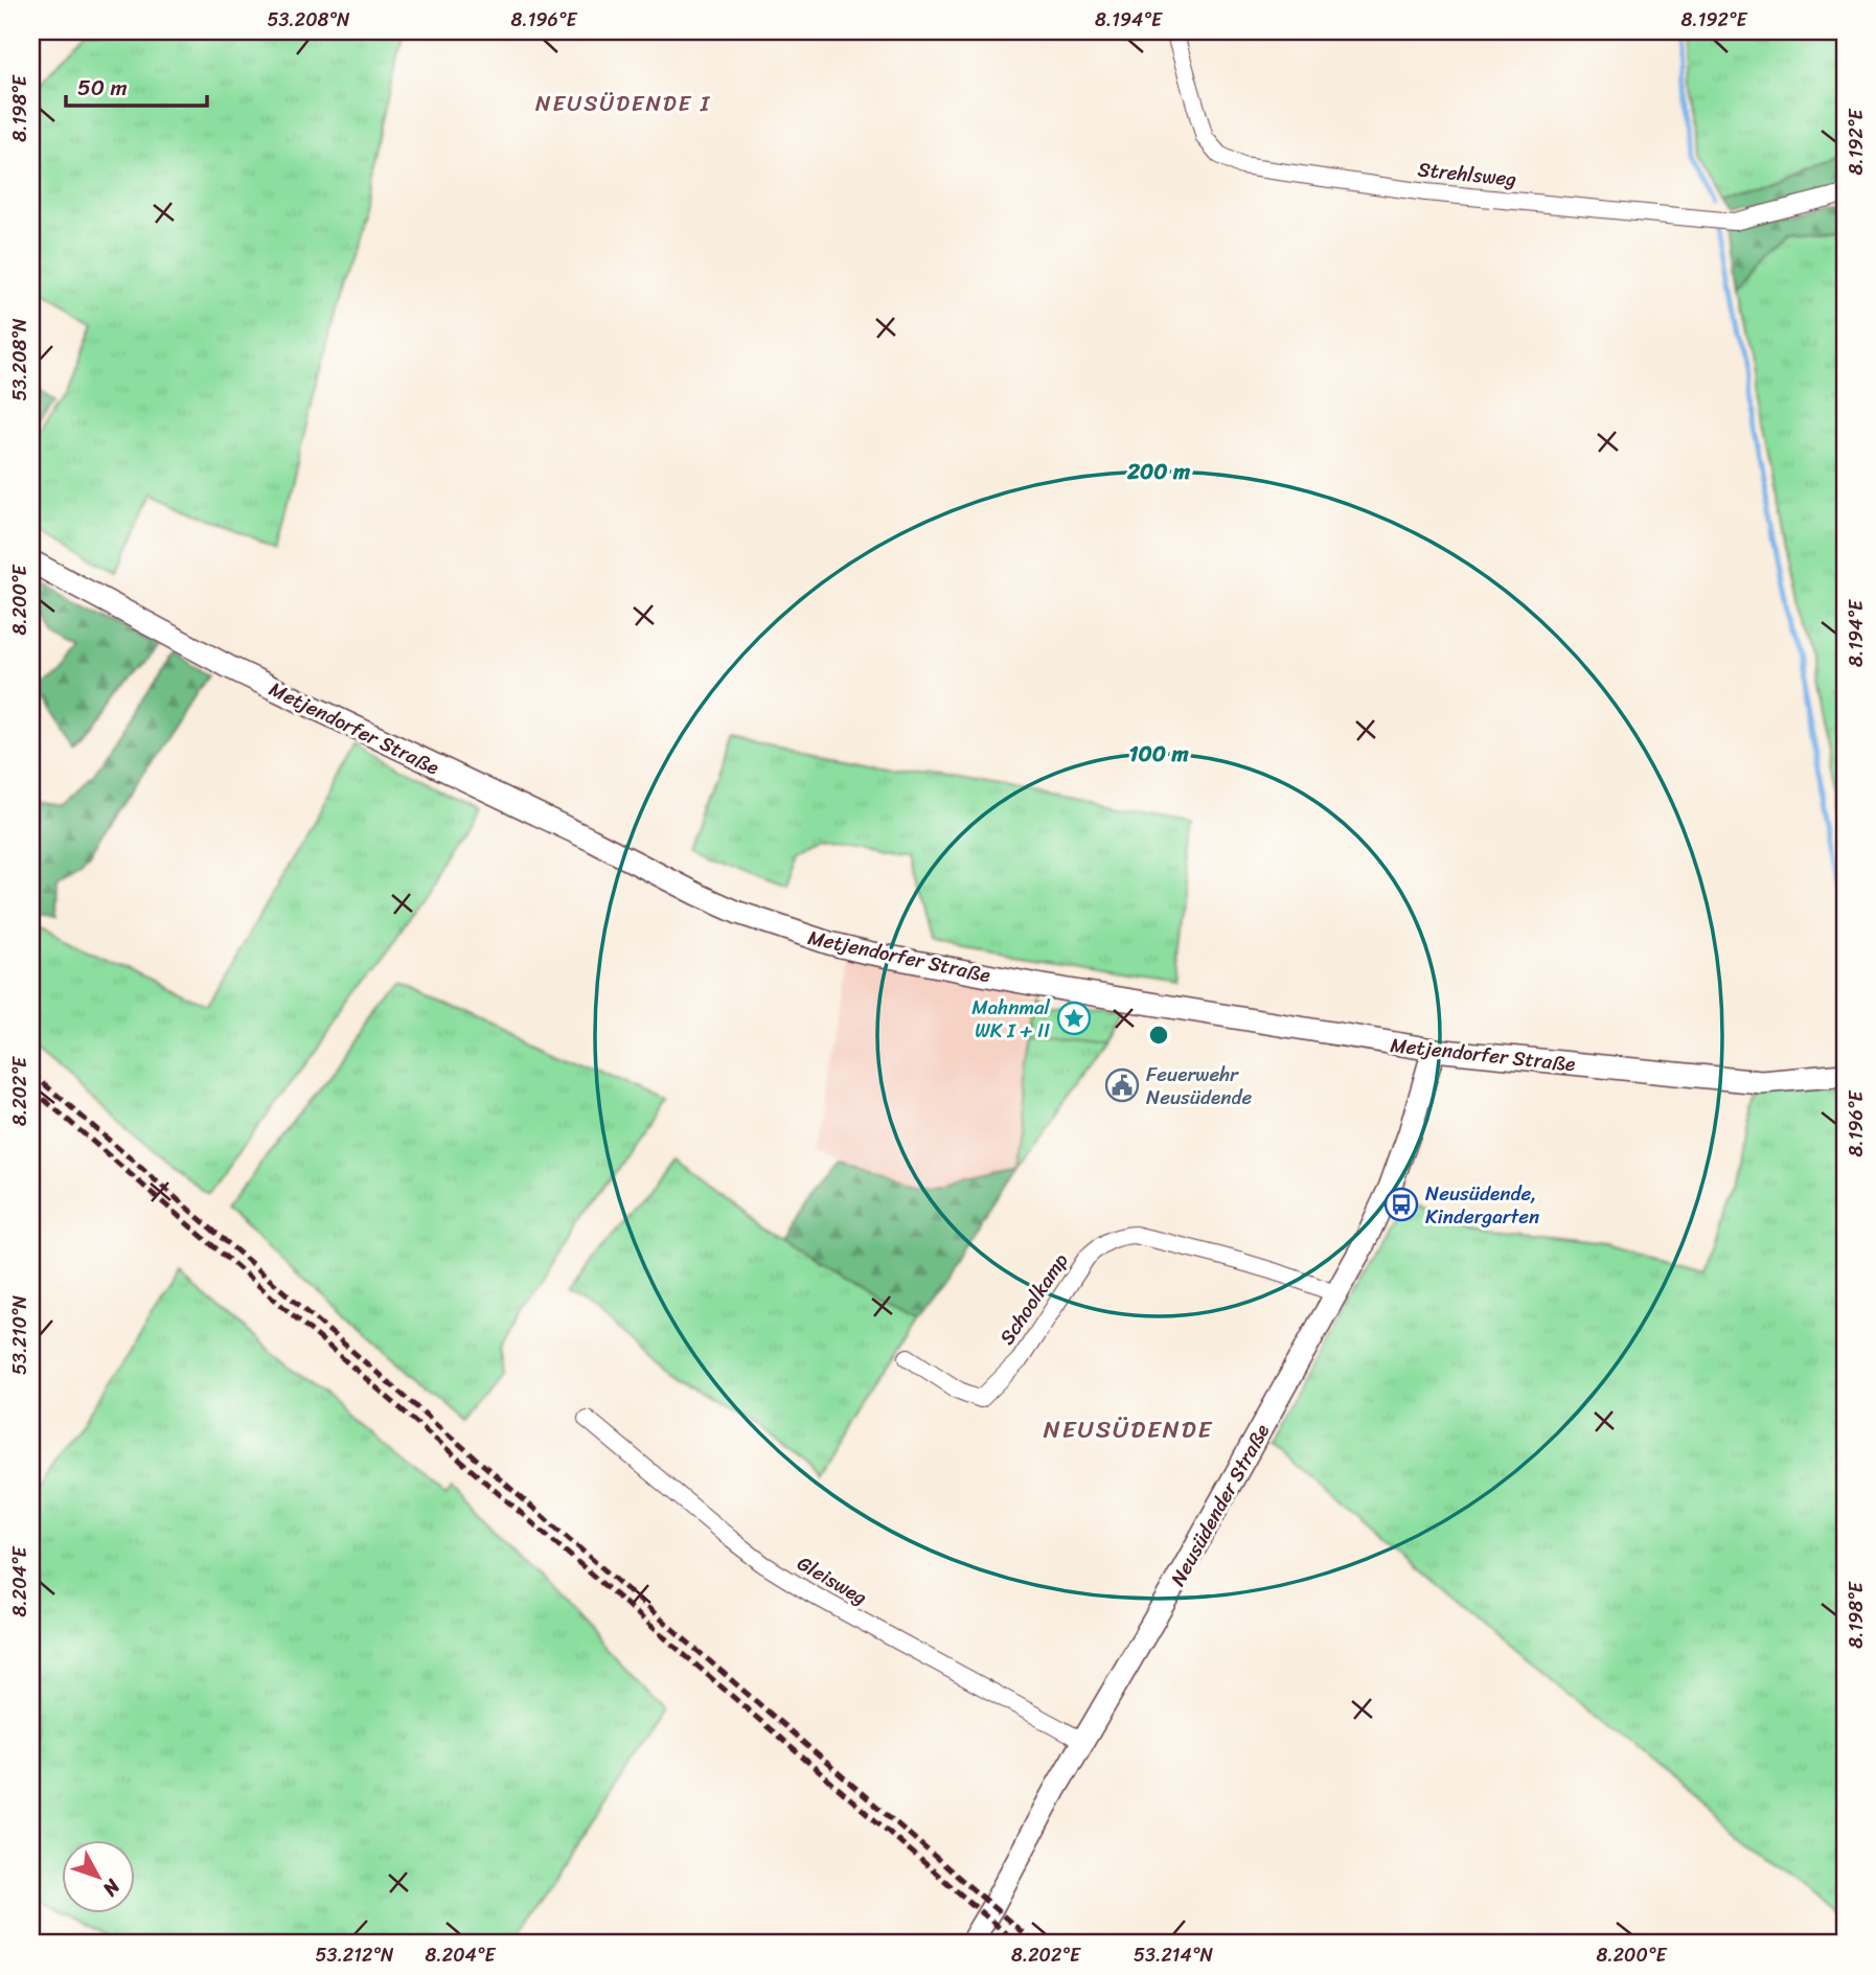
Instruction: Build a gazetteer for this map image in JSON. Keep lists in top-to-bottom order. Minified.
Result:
{"streets":{"street":["Strehlsweg","Metjendorfer Straße","Schoolkamp","Neusüdender Straße","Gleisweg"]},"crossings":[["Metjendorfer Straße","Neusüdender Straße"],["Schoolkamp","Neusüdender Straße"],["Neusüdender Straße","Gleisweg"]],"districts":["NEUSÜDENDE I","NEUSÜDENDE"],"places":{"place":["Mahnmal WK I + II"],"public building":["Feuerwehr Neusüdende"],"bus stop":["Neusüdende, Kindergarten"]},"scale_bar":"50 m","north":"bottom right","coordinates":["53.208°N","8.196°E","8.194°E","8.192°E","8.198°E","8.200°E","8.202°E","53.210°N","8.204°E","53.212°N","53.214°N"],"rings":["200 m","100 m"]}
